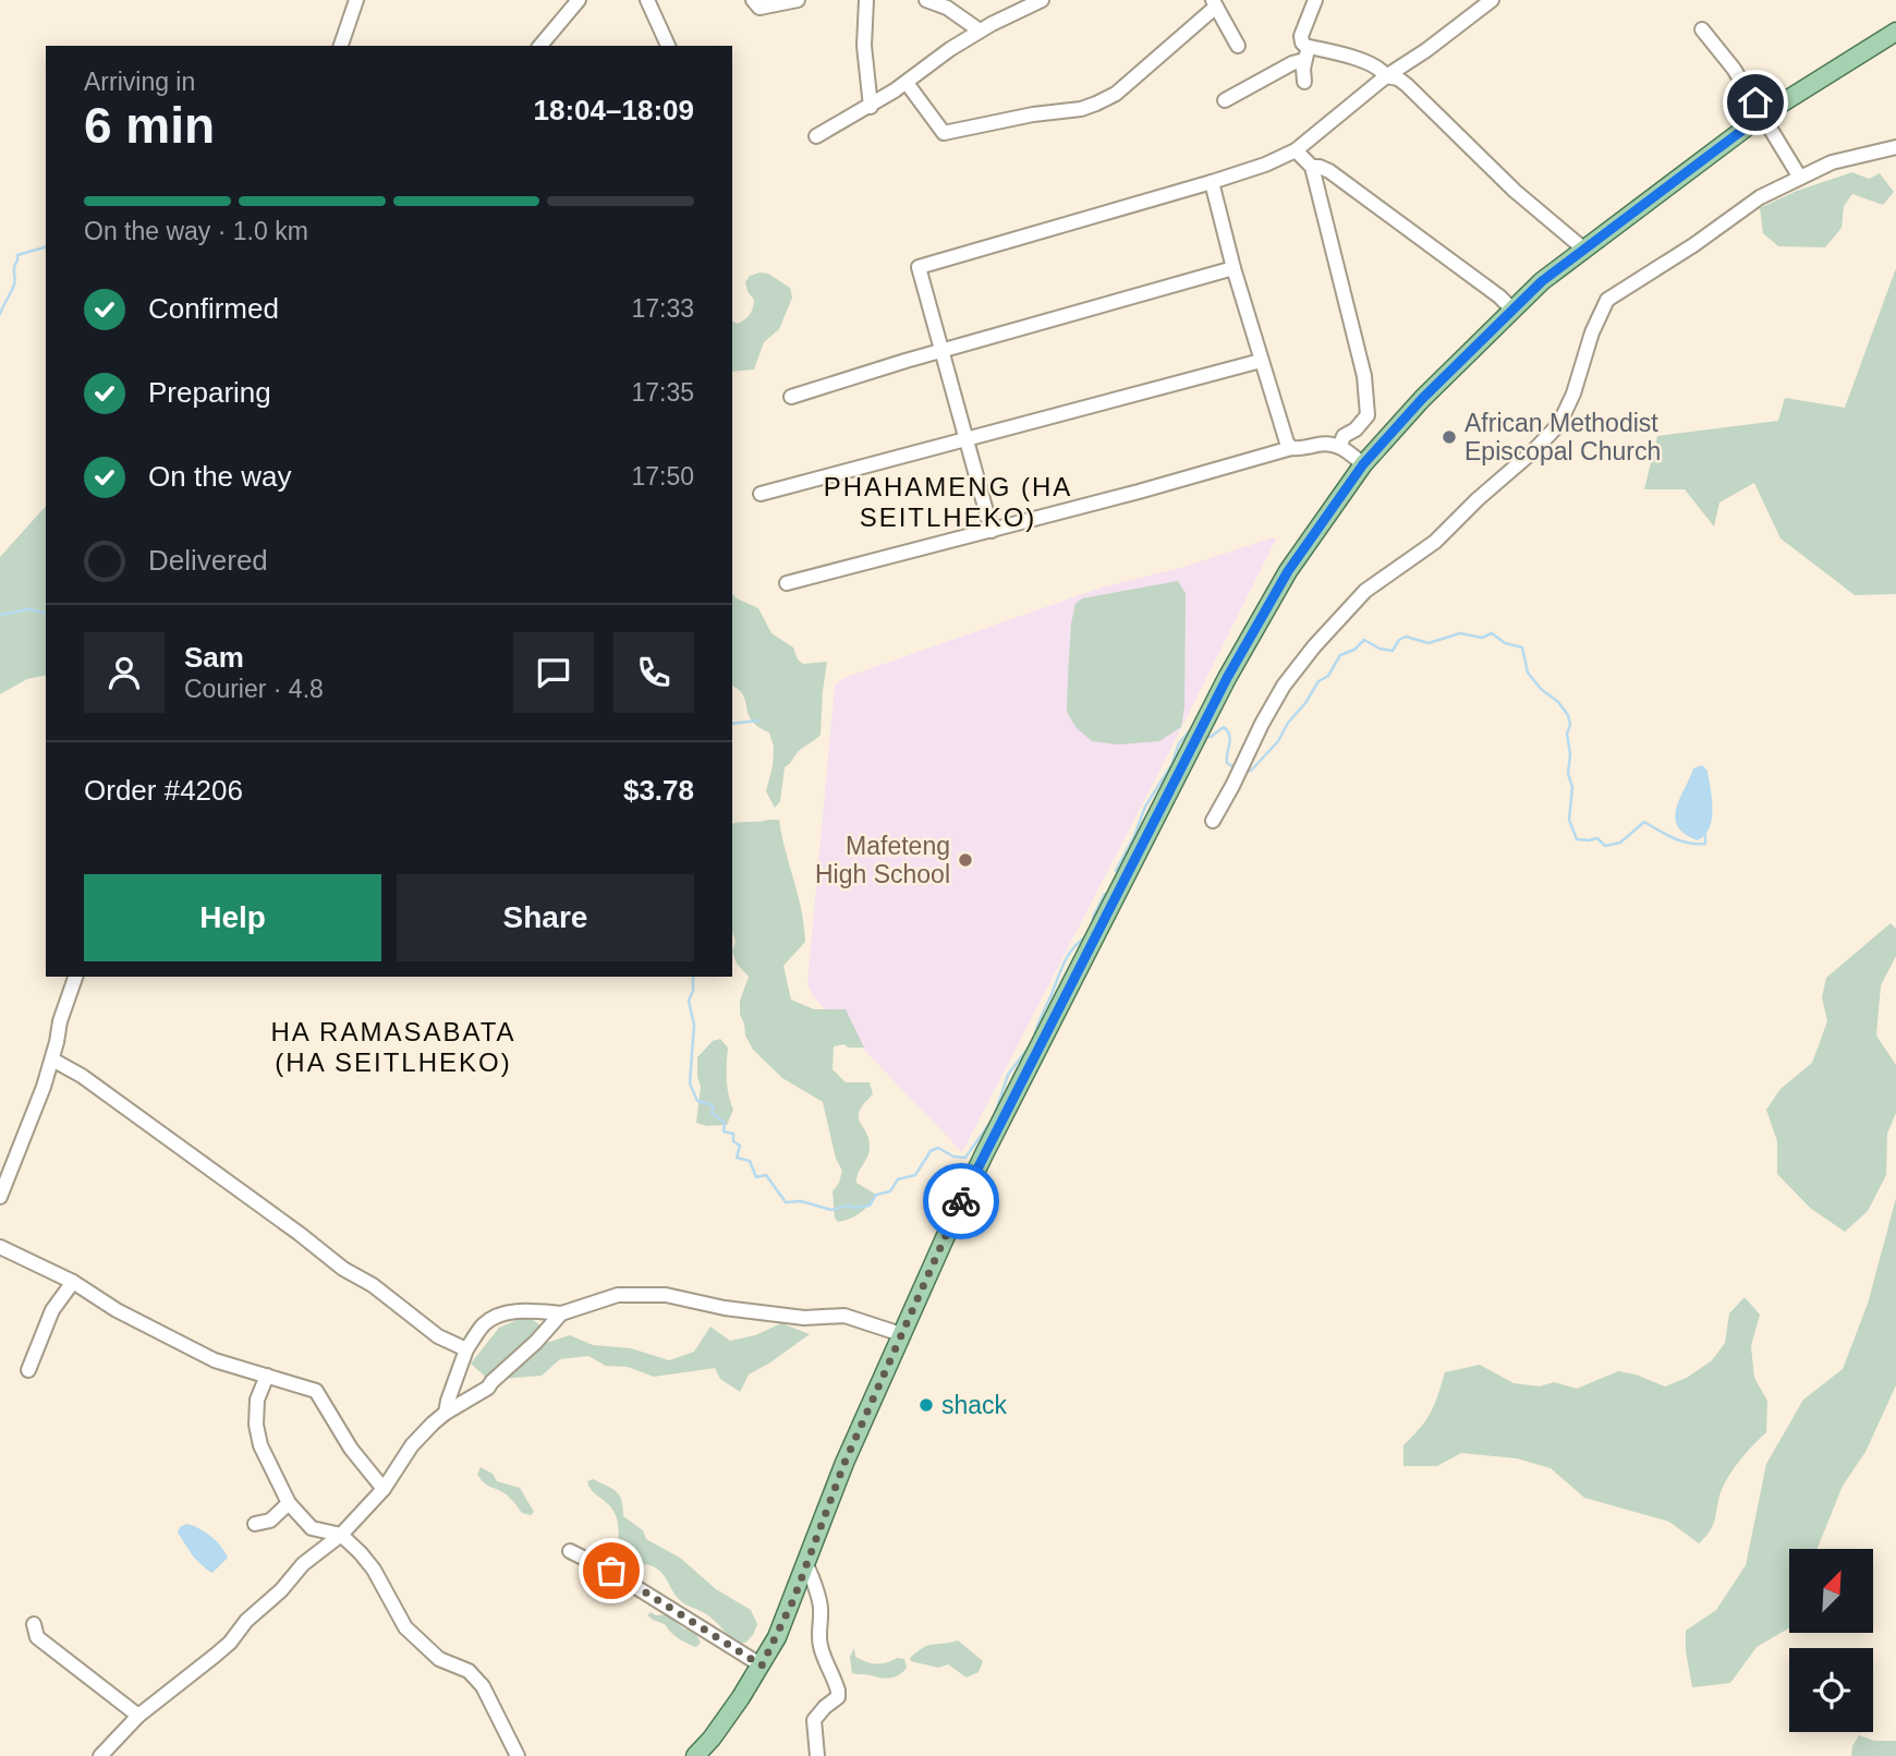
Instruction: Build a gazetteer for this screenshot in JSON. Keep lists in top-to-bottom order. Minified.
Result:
{"districts":["PHAHAMENG (HA SEITLHEKO)","HA RAMASABATA (HA SEITLHEKO)"],"places":["African Methodist Episcopal Church","Mafeteng High School","shack"],"north":"top right","page":{"heading":["6 min","Arriving in","18:04–18:09"],"panel":["Sam","Courier · 4.8","Order #4206","$3.78"],"bar":"On the way · 1.0 km","list":[["Confirmed","17:33"],["Preparing","17:35"],["On the way","17:50"],"Delivered"],"buttons":["Help","Share"]}}
